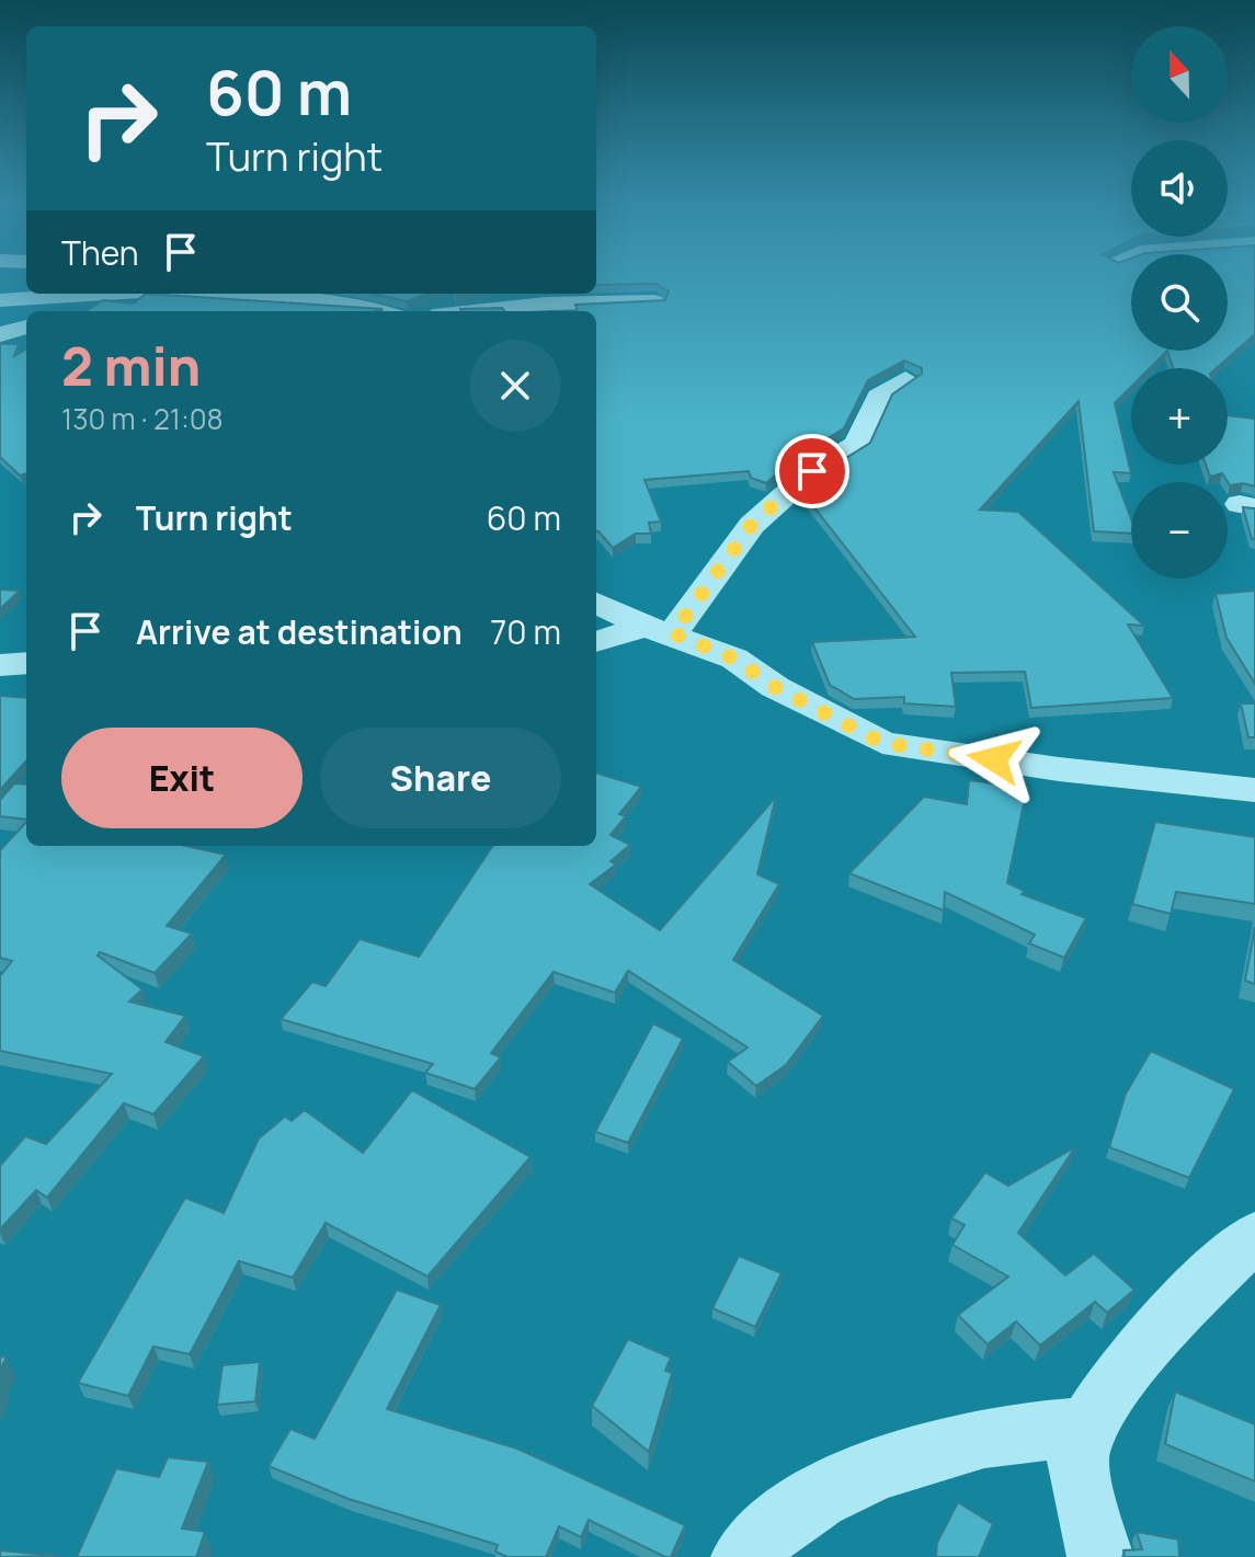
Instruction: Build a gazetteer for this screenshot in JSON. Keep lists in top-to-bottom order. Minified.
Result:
{"north":"top","page":{"map_buttons":["+","−"],"turn":["60 m","Turn right"],"then":"Then","heading":["2 min","130 m · 21:08"],"list":[{"name":"Turn right","value":"60 m"},{"name":"Arrive at destination","value":"70 m"}],"buttons":["Exit","Share"]}}
